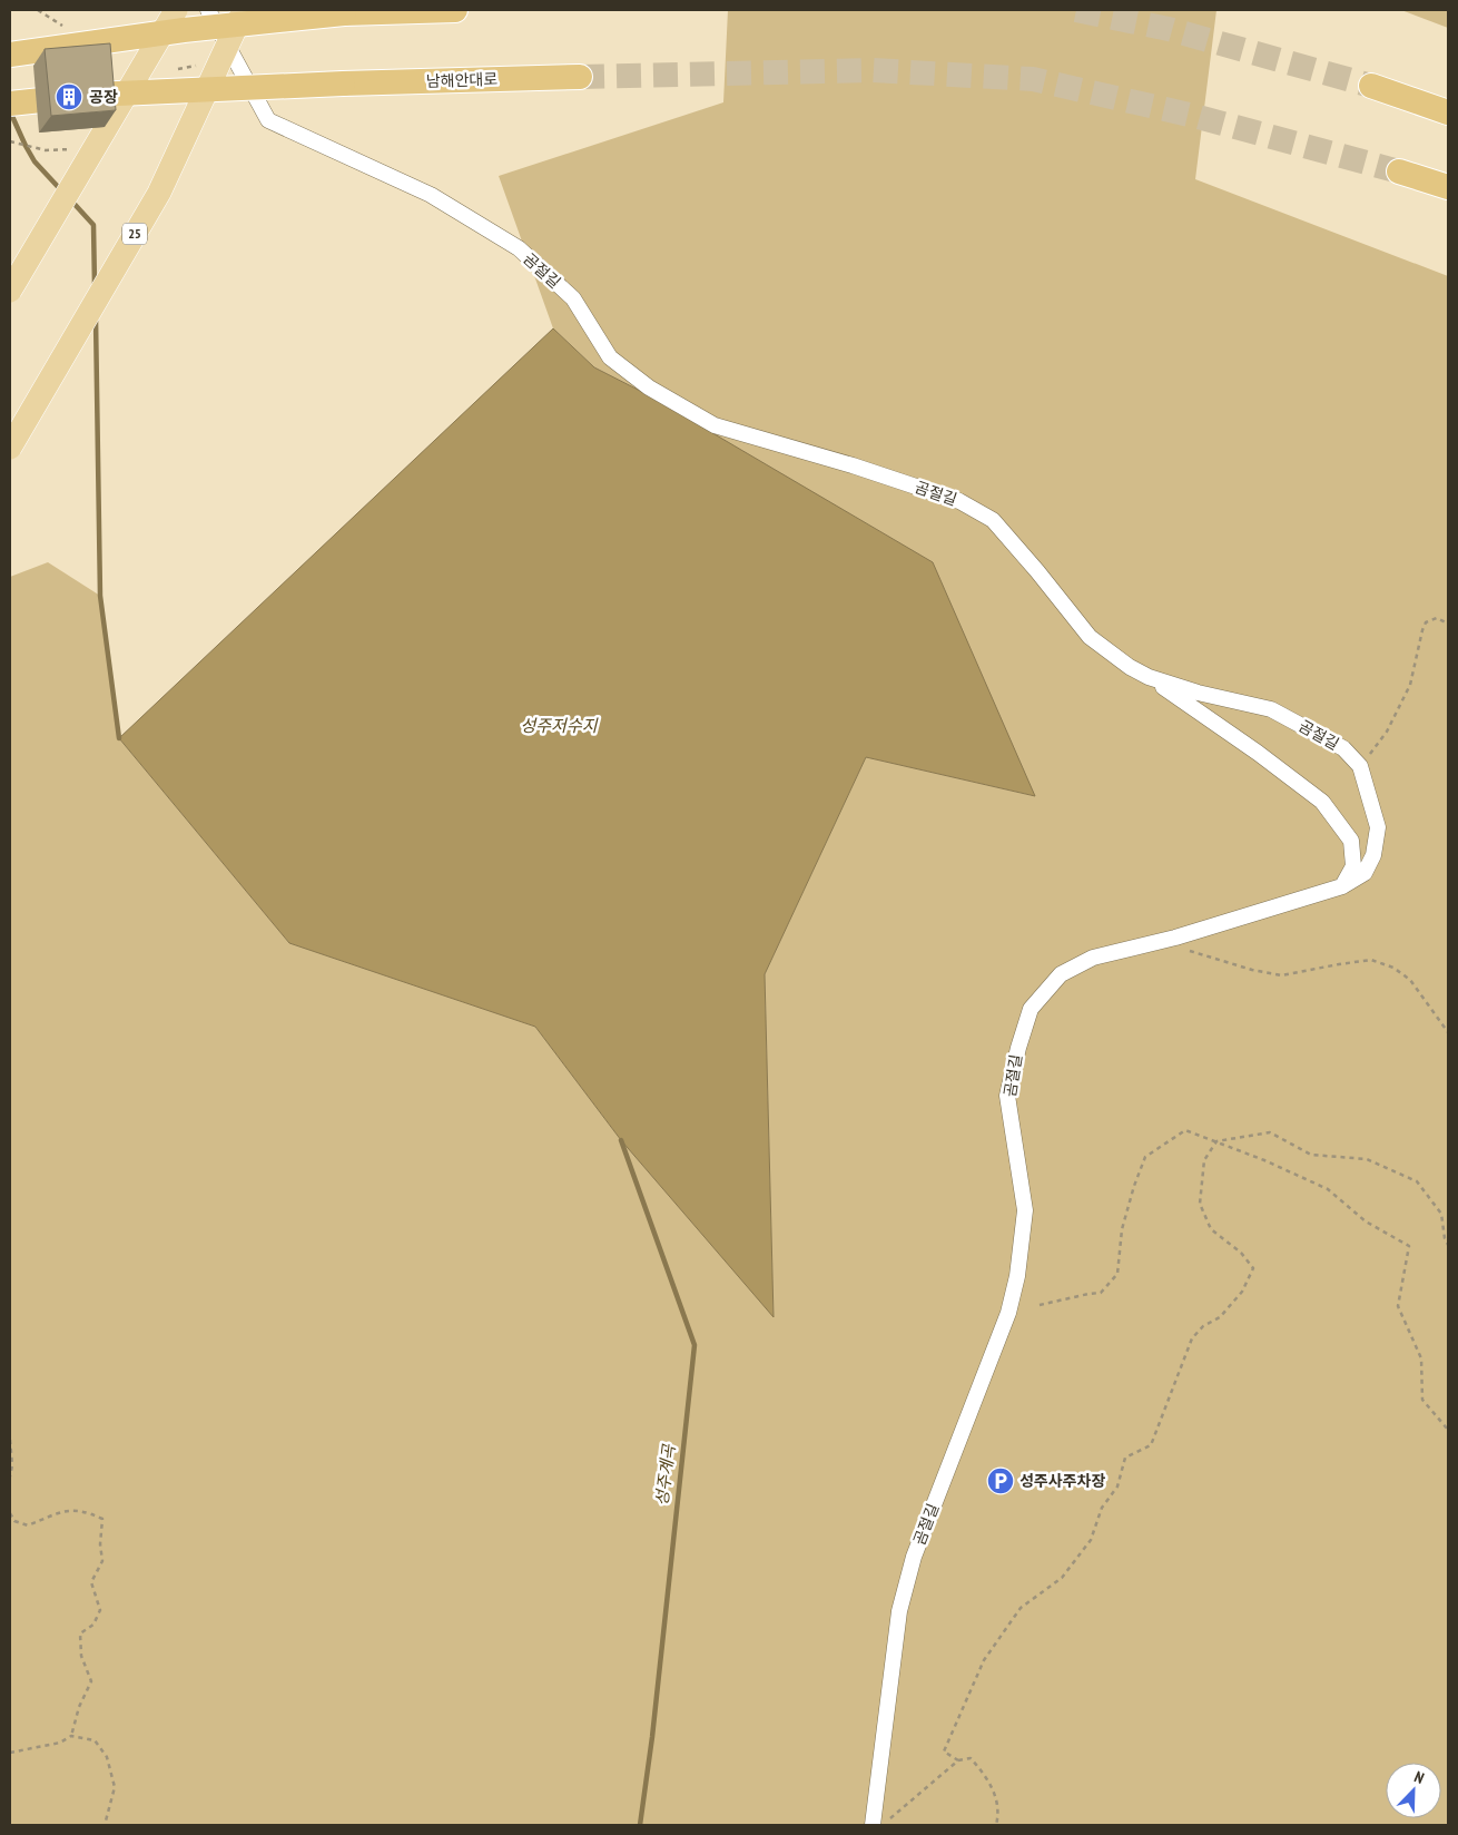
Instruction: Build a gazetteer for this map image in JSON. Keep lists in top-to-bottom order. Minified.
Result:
{"streets":{"highway":["남해안대로"],"main road":["25"],"street":["곰절길"]},"water":["성주저수지","성주계곡"],"places":{"building":["공장"],"parking":["성주사주차장"]},"north":"top right"}
